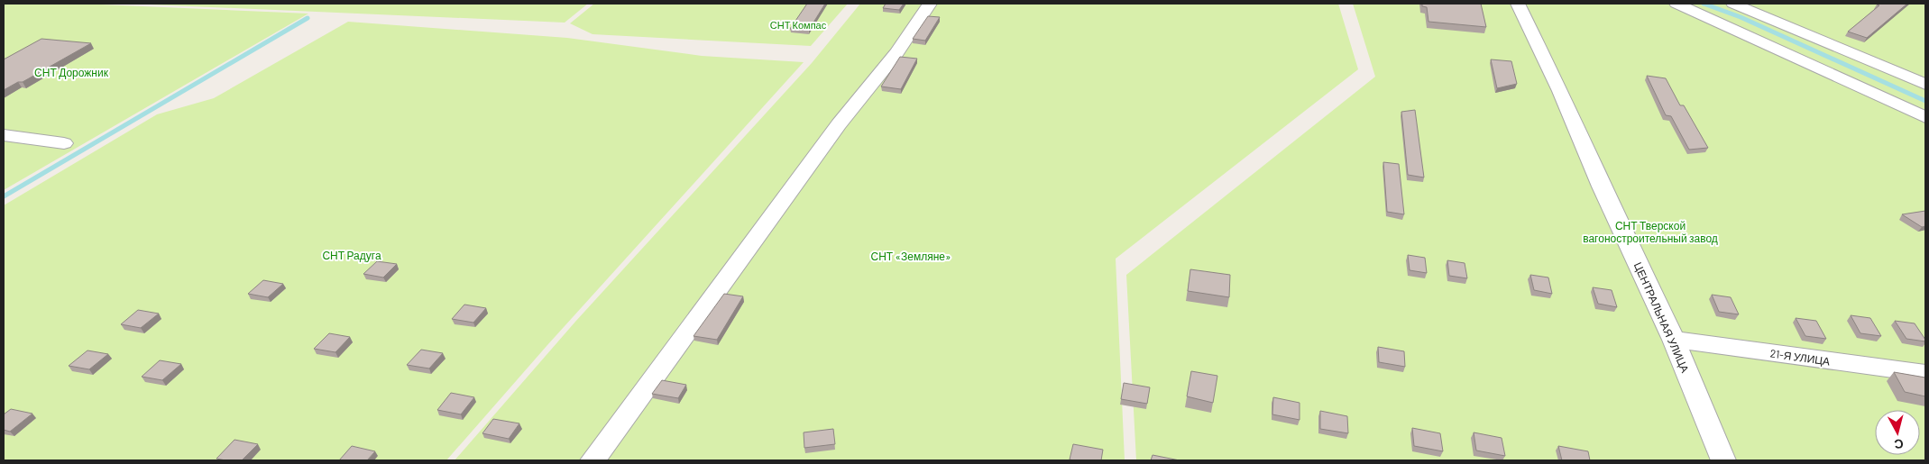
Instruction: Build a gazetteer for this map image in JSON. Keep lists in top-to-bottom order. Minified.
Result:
{"streets":{"street":["ЦЕНТРАЛЬНАЯ УЛИЦА","21-Я УЛИЦА"]},"crossings":[["ЦЕНТРАЛЬНАЯ УЛИЦА","21-Я УЛИЦА"]],"parks":["СНТ Компас","СНТ Дорожник","СНТ Тверской вагоностроительный завод","СНТ Радуга","СНТ «Земляне»"],"north":"bottom"}
